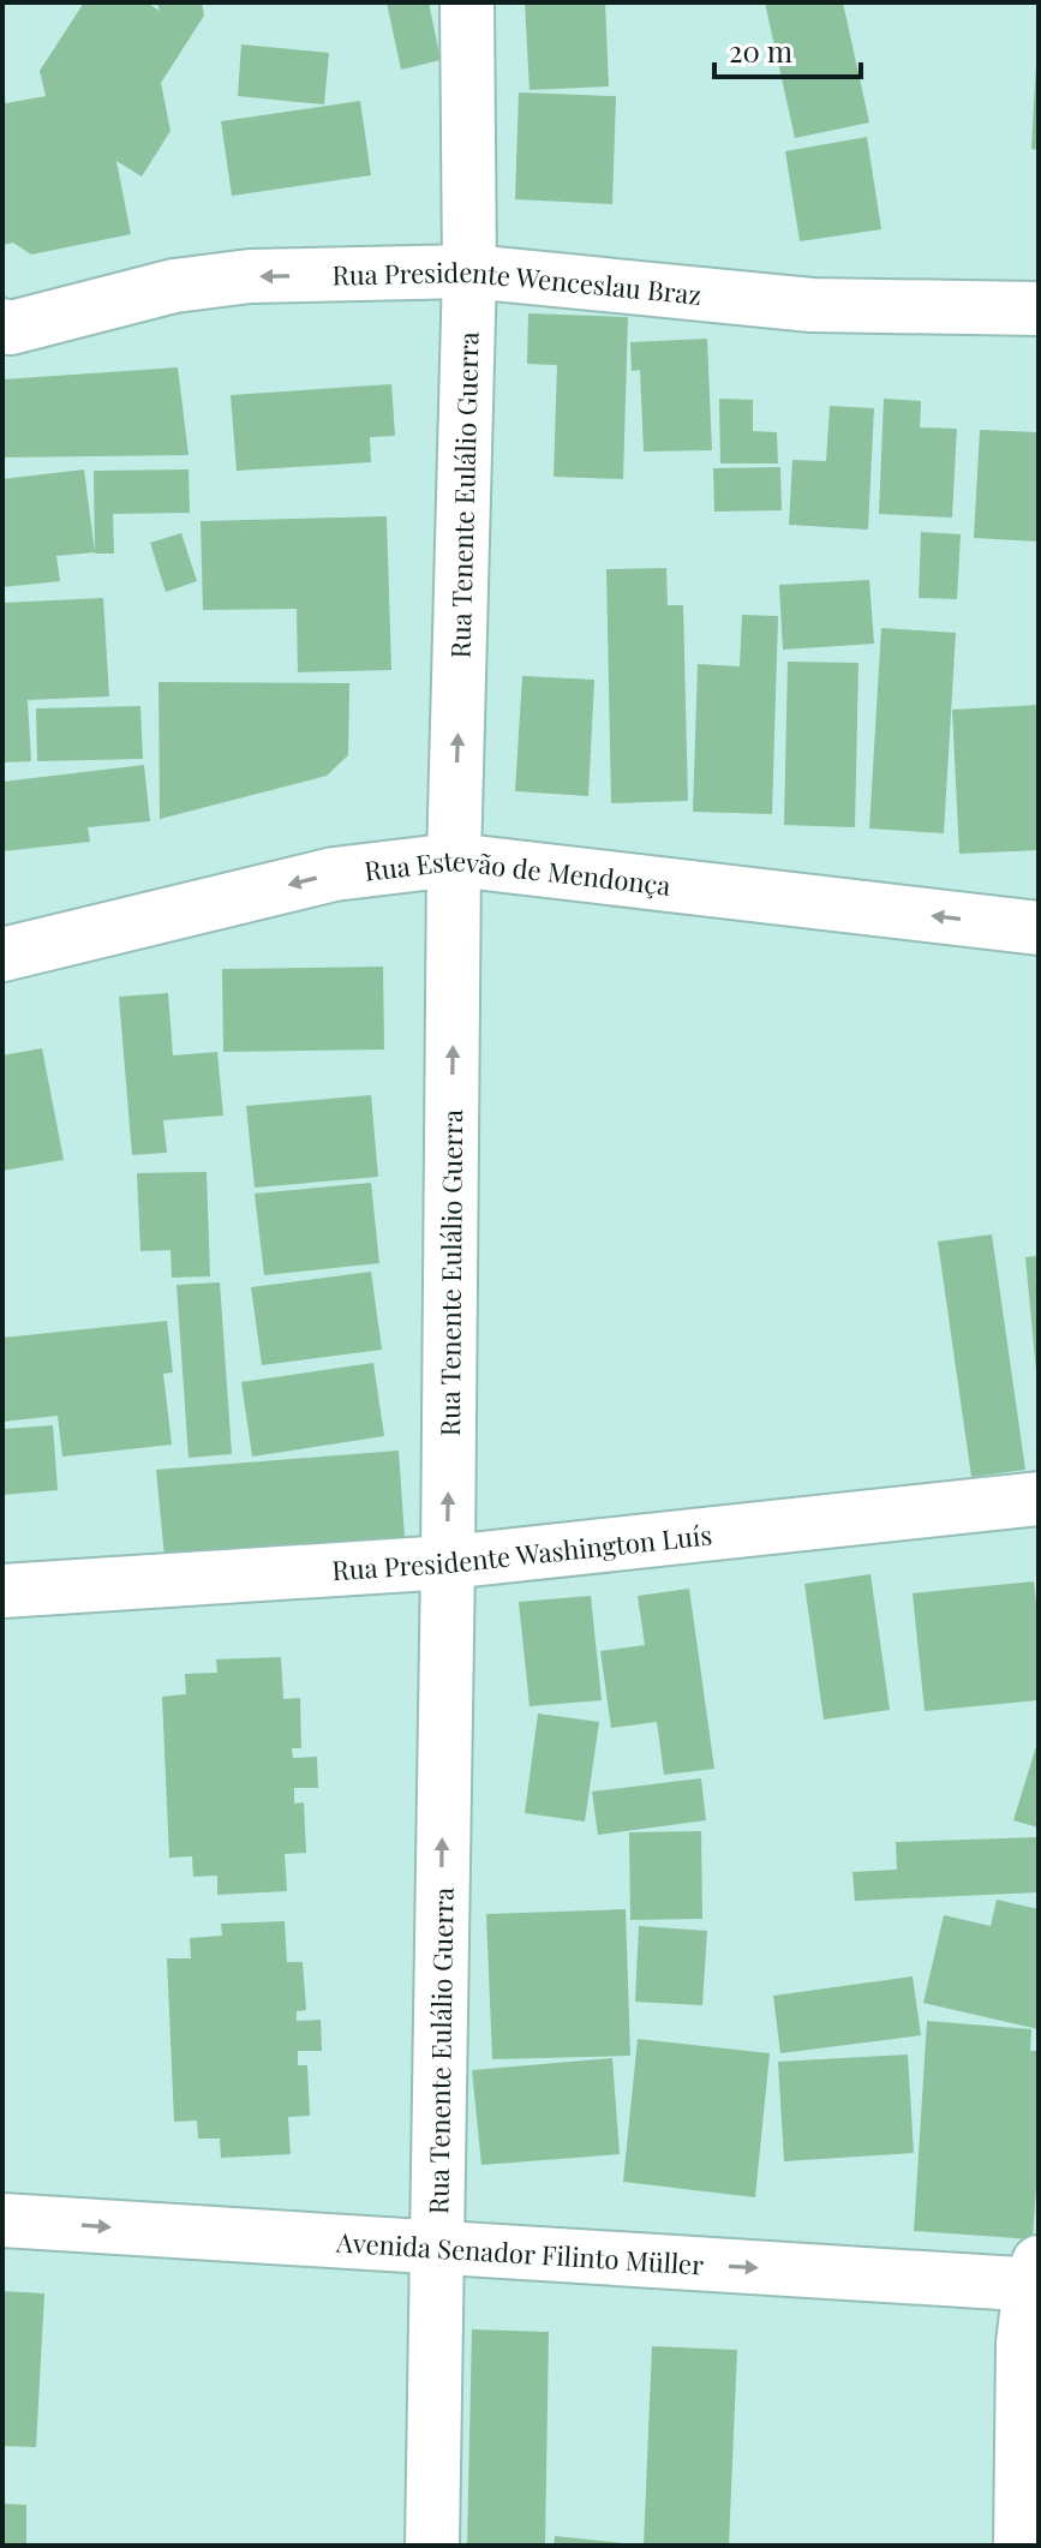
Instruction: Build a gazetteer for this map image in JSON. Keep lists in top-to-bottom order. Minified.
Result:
{"streets":{"street":["Rua Presidente Wenceslau Braz","Rua Tenente Eulálio Guerra","Rua Estevão de Mendonça","Rua Presidente Washington Luís","Avenida Senador Filinto Müller"]},"crossings":[["Rua Presidente Wenceslau Braz","Rua Tenente Eulálio Guerra"],["Rua Tenente Eulálio Guerra","Rua Estevão de Mendonça"],["Rua Tenente Eulálio Guerra","Rua Presidente Washington Luís"],["Rua Tenente Eulálio Guerra","Avenida Senador Filinto Müller"]],"one_way":["Rua Presidente Wenceslau Braz","Rua Tenente Eulálio Guerra","Rua Estevão de Mendonça","Avenida Senador Filinto Müller"],"scale_bar":"20 m"}
